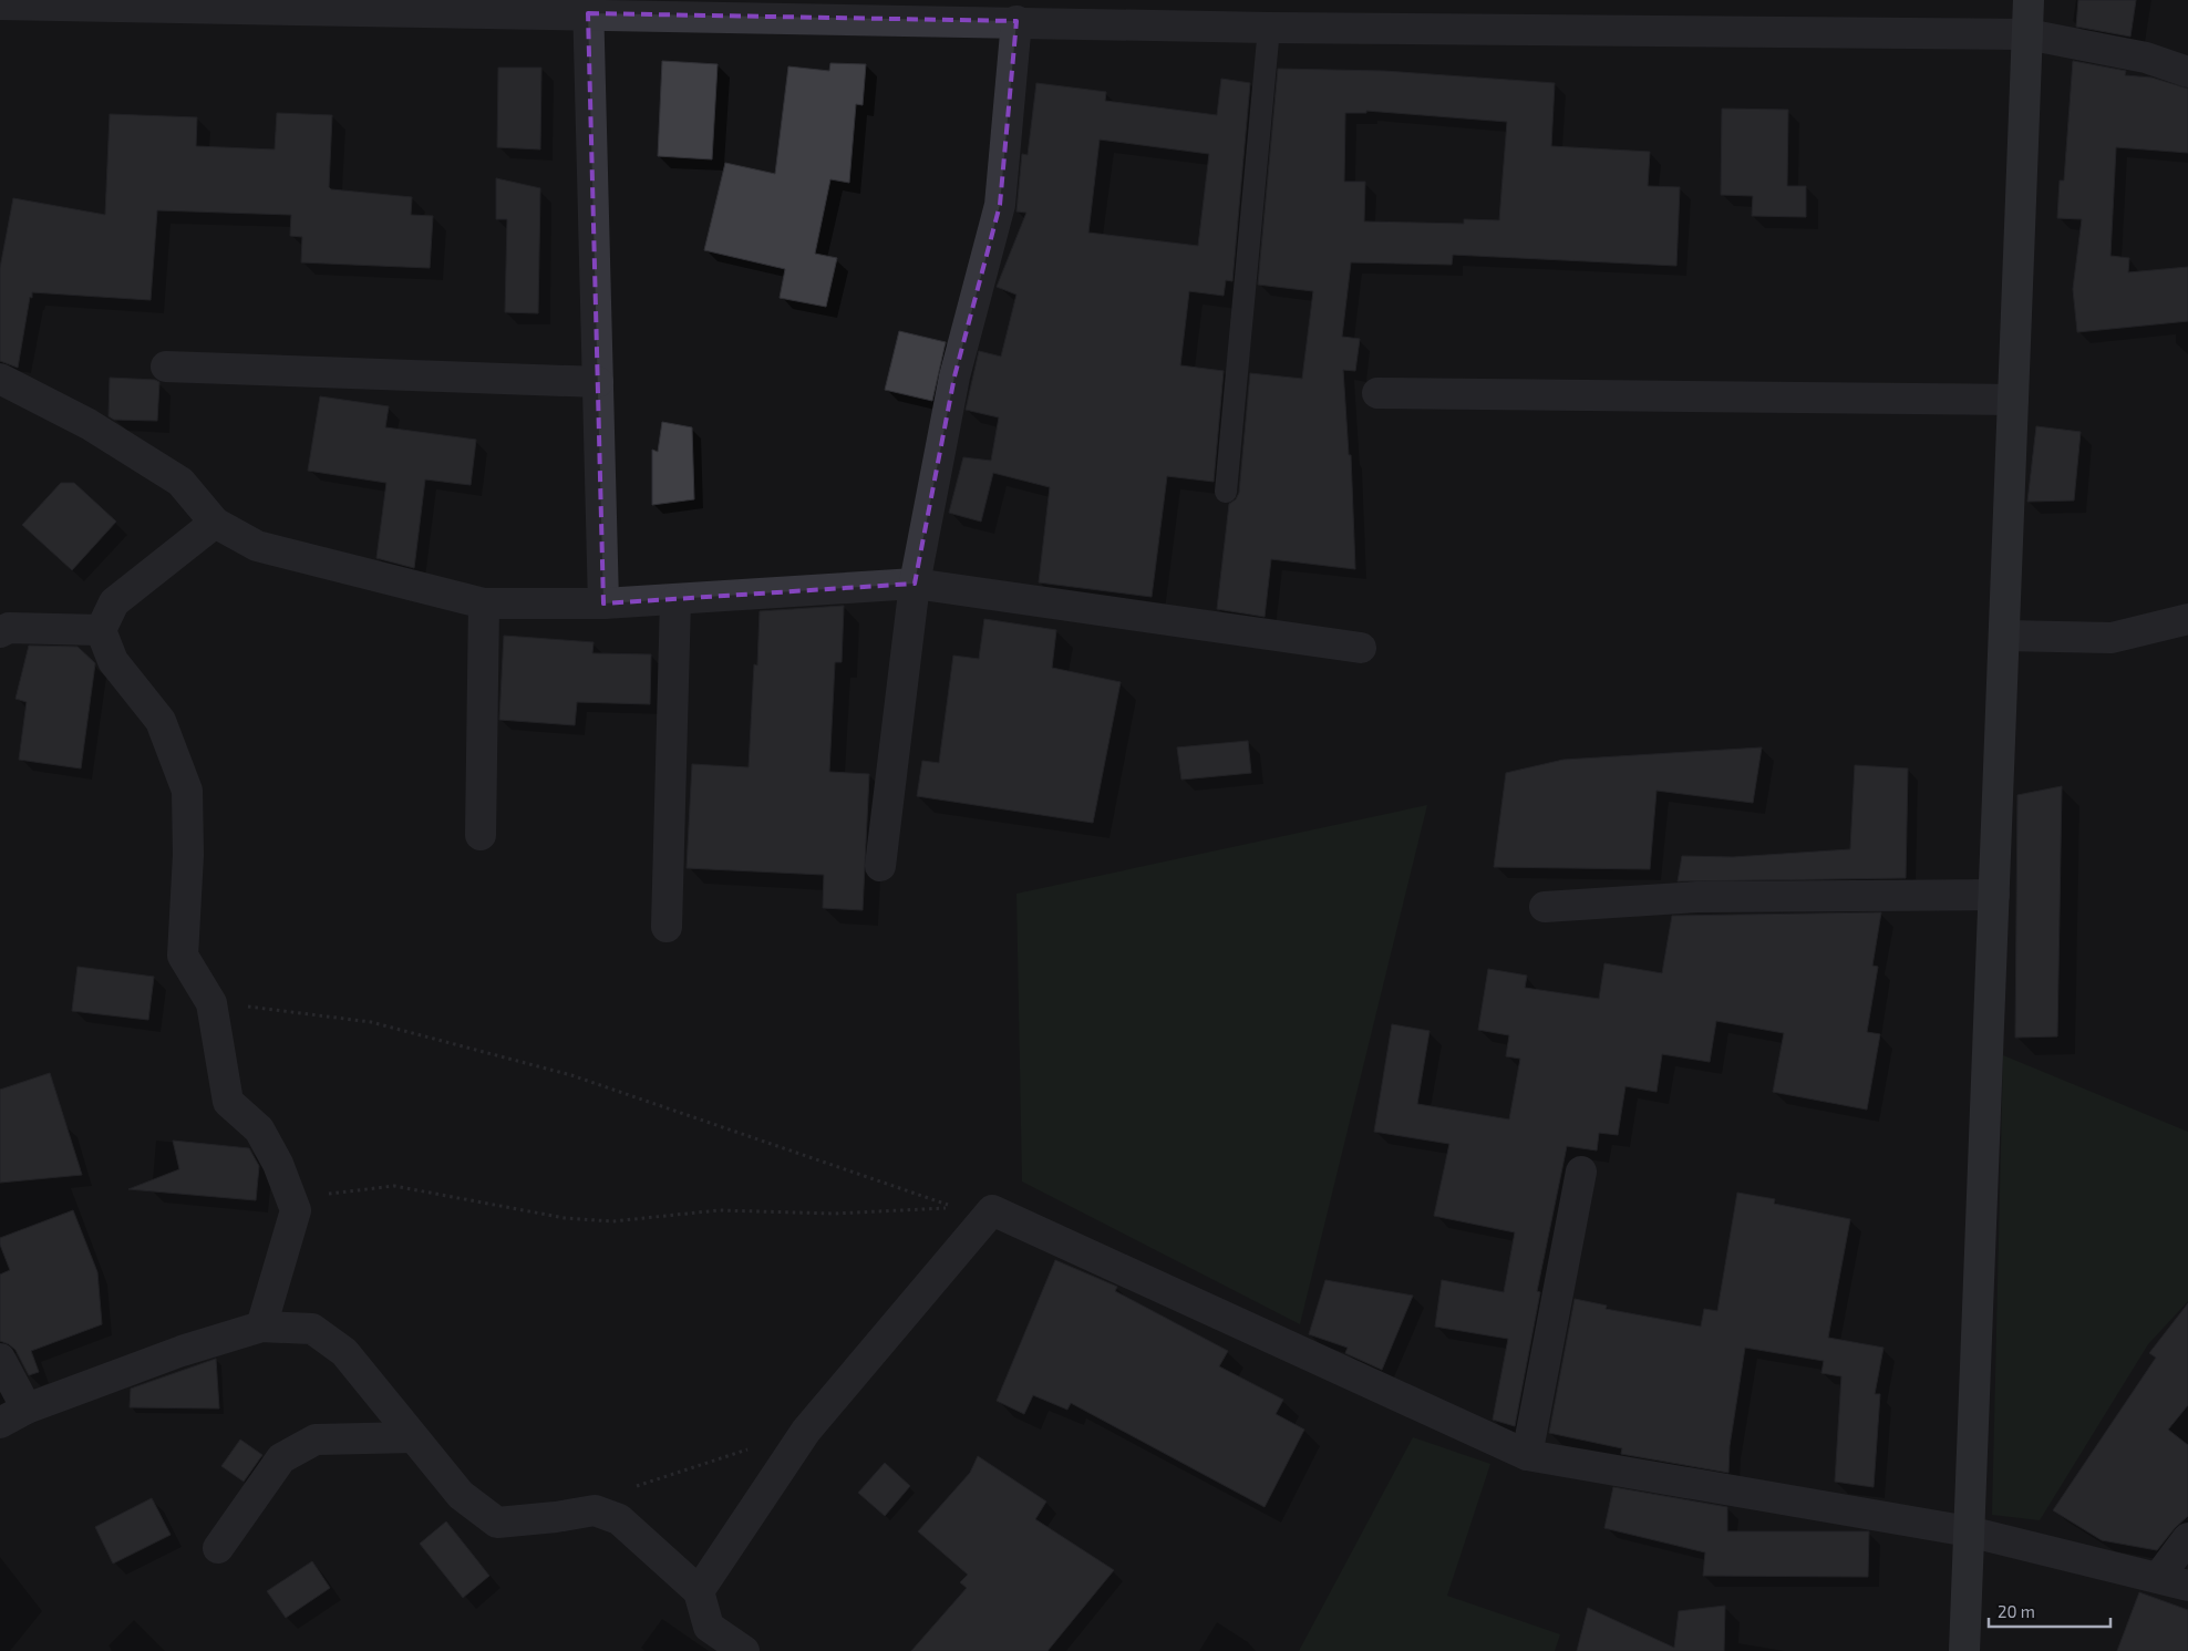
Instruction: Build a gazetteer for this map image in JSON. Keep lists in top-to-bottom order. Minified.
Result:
{"scale_bar":"20 m"}
